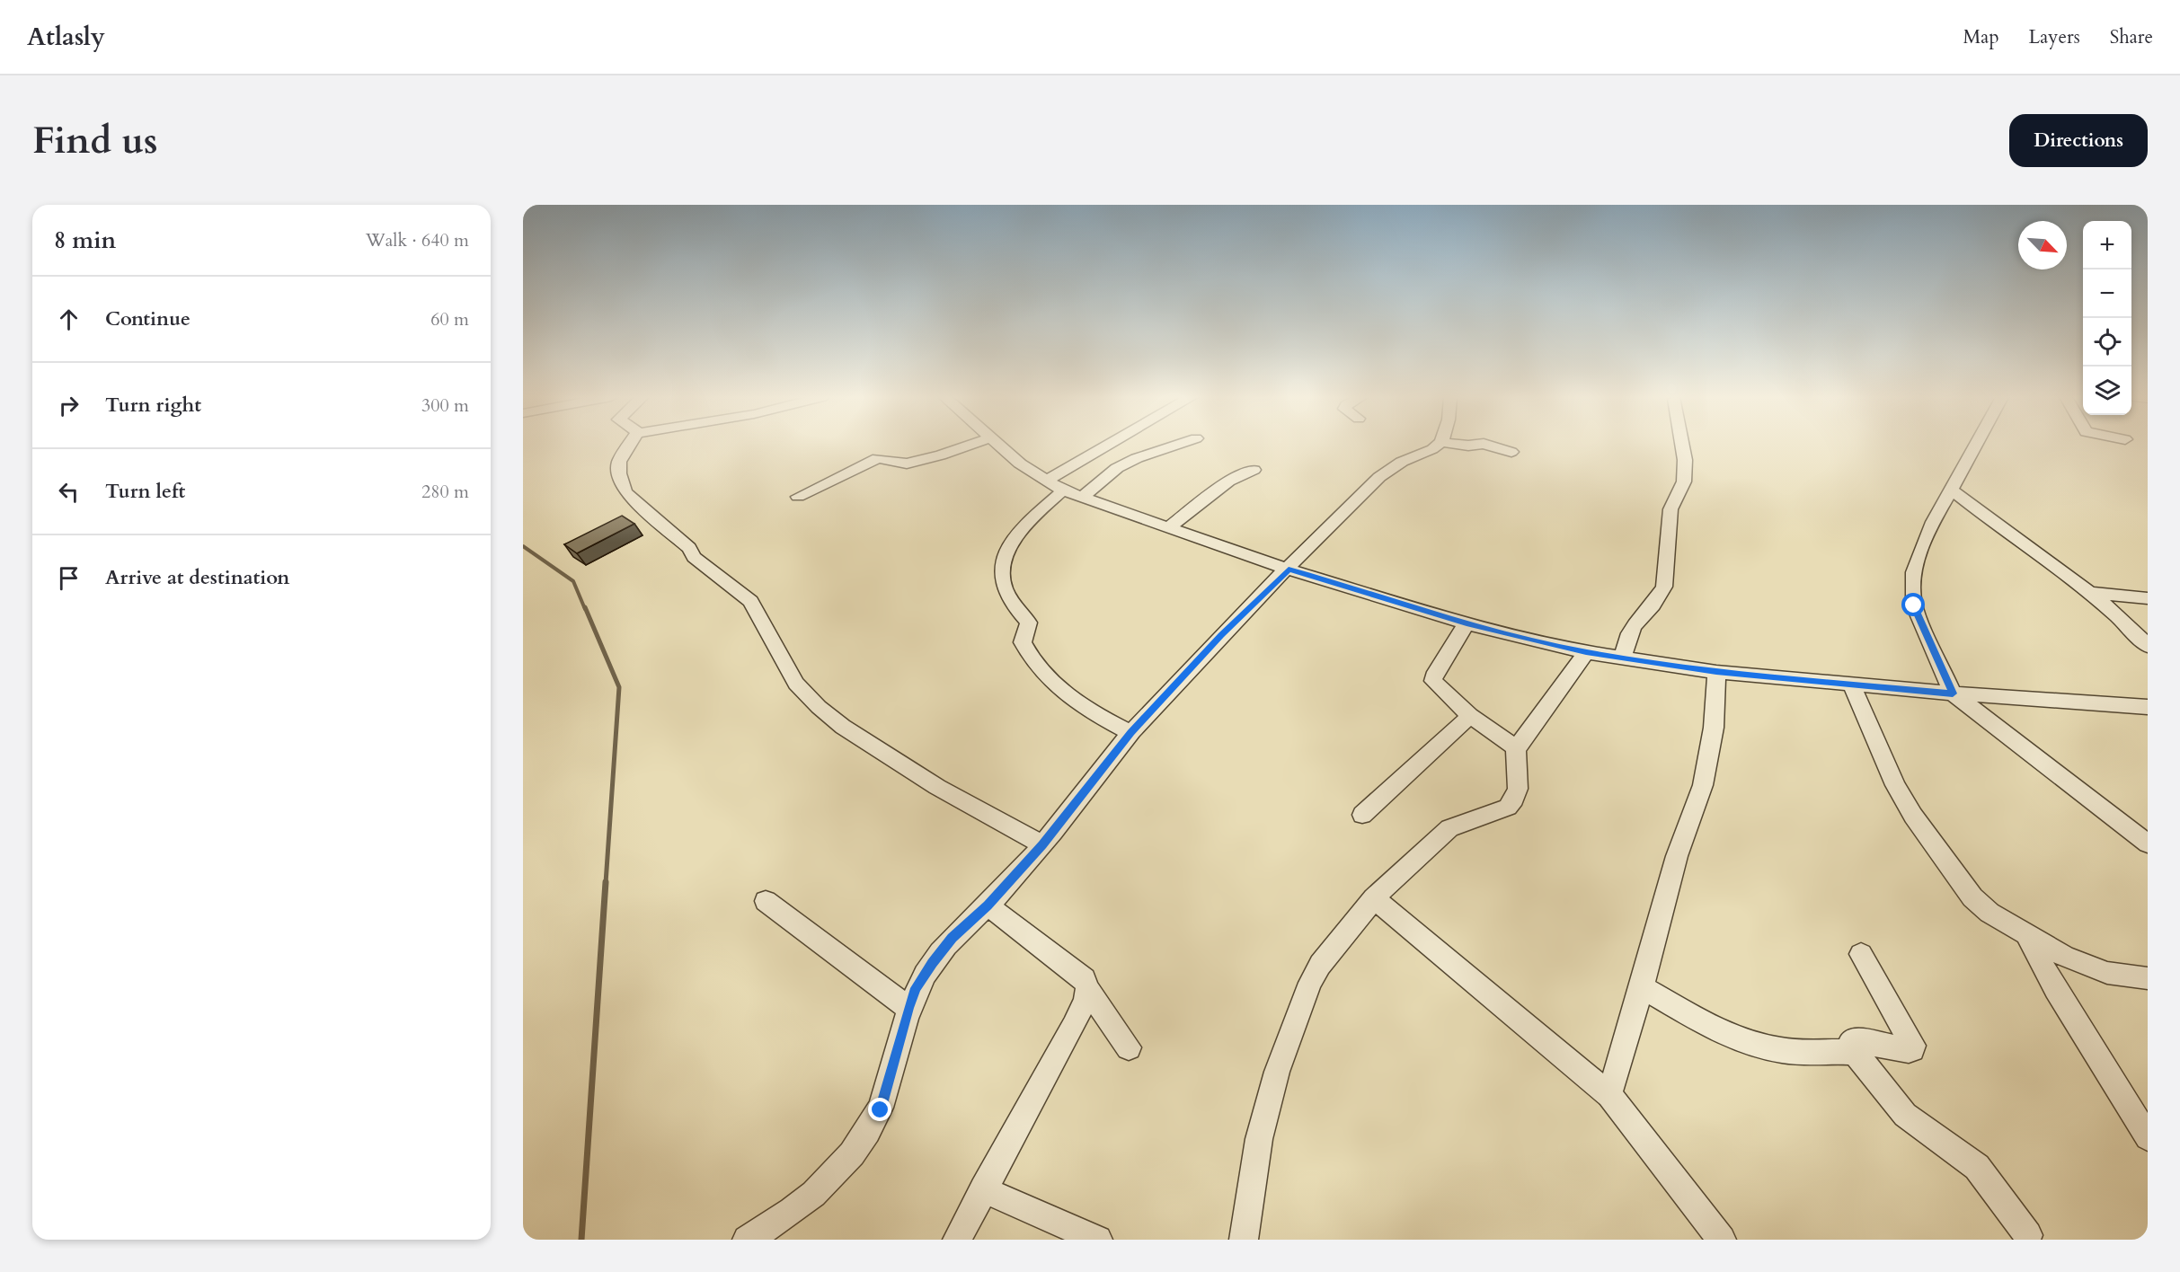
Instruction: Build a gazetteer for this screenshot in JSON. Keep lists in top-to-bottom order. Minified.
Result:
{"north":"bottom right","page":{"header":"Atlasly","nav":["Map","Layers","Share"],"buttons":"Directions","title":"Find us","heading":["8 min","Walk · 640 m"],"map_buttons":["+","−"],"list":[["Continue","60 m"],["Turn right","300 m"],["Turn left","280 m"],"Arrive at destination"]}}
